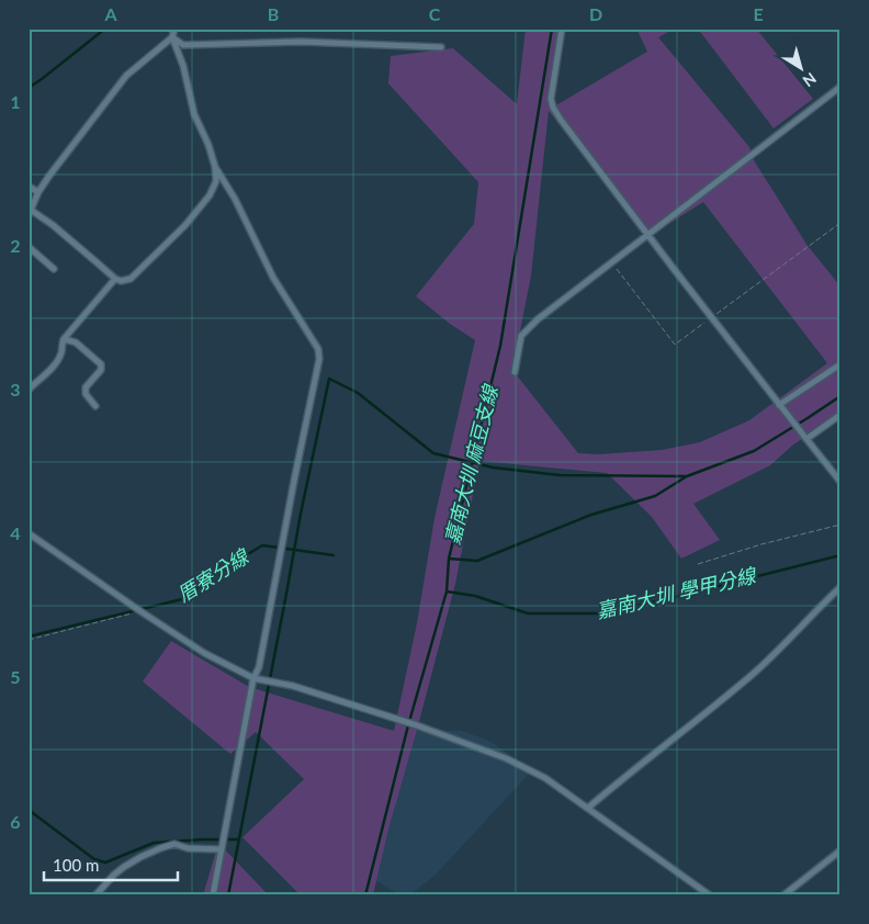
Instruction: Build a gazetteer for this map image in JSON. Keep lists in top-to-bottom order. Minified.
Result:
{"water":["嘉南大圳 麻豆支線","厝寮分線","嘉南大圳 學甲分線"],"scale_bar":"100 m","north":"bottom right","grid":{"columns":["A","B","C","D","E"],"rows":["1","2","3","4","5","6"]}}
